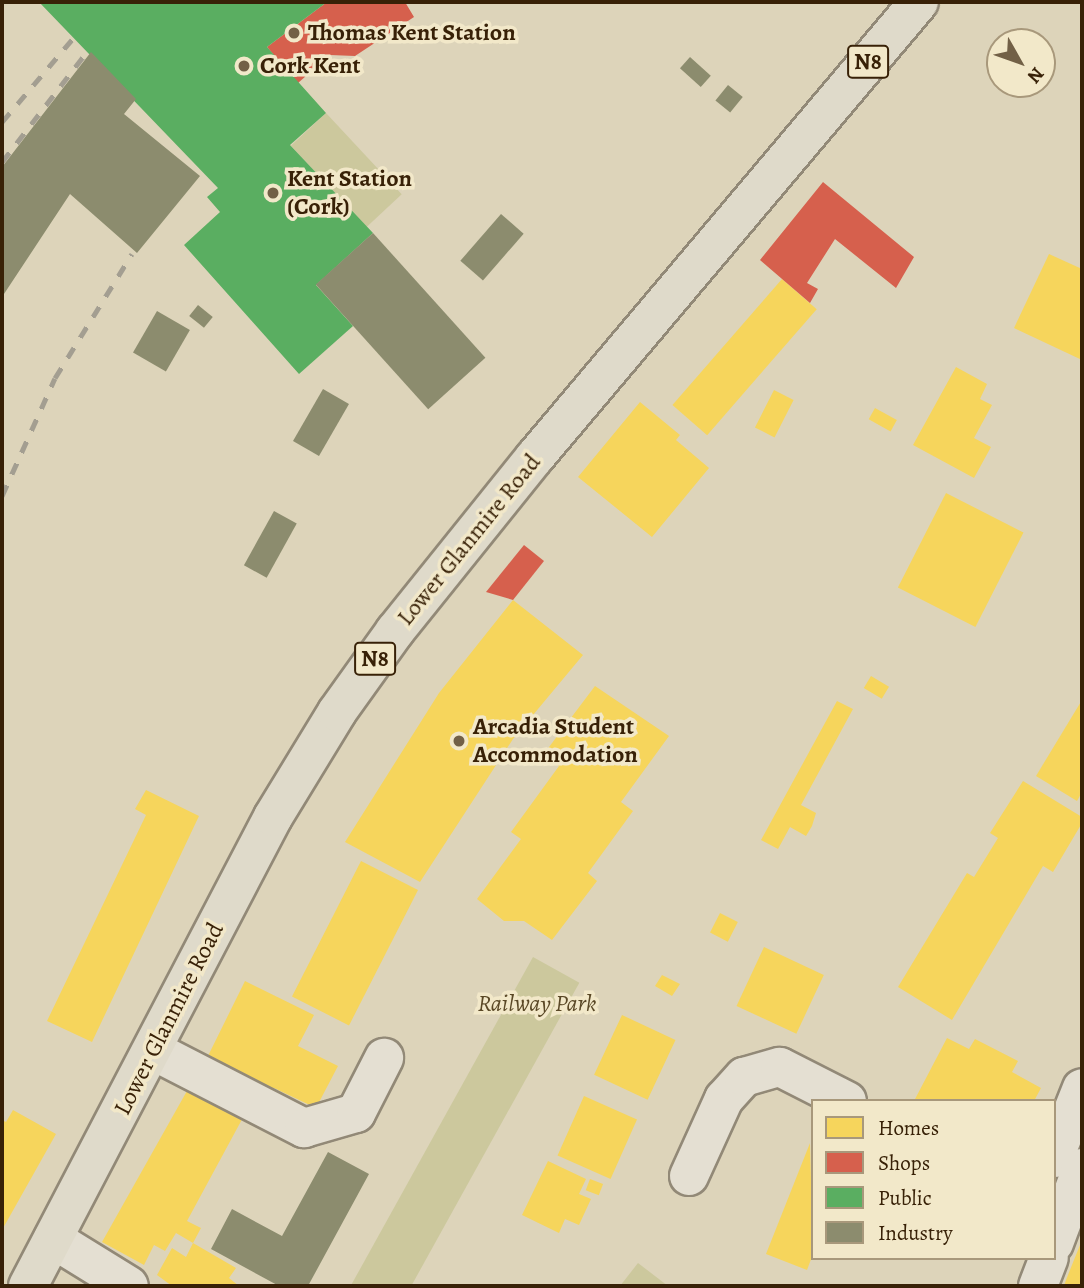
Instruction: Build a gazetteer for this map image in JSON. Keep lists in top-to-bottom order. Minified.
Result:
{"streets":{"highway":["N8","Lower Glanmire Road"]},"parks":["Railway Park"],"places":["Thomas Kent Station","Cork Kent","Kent Station (Cork)","Arcadia Student Accommodation"],"legend":["Homes","Shops","Public","Industry"],"north":"bottom right"}
